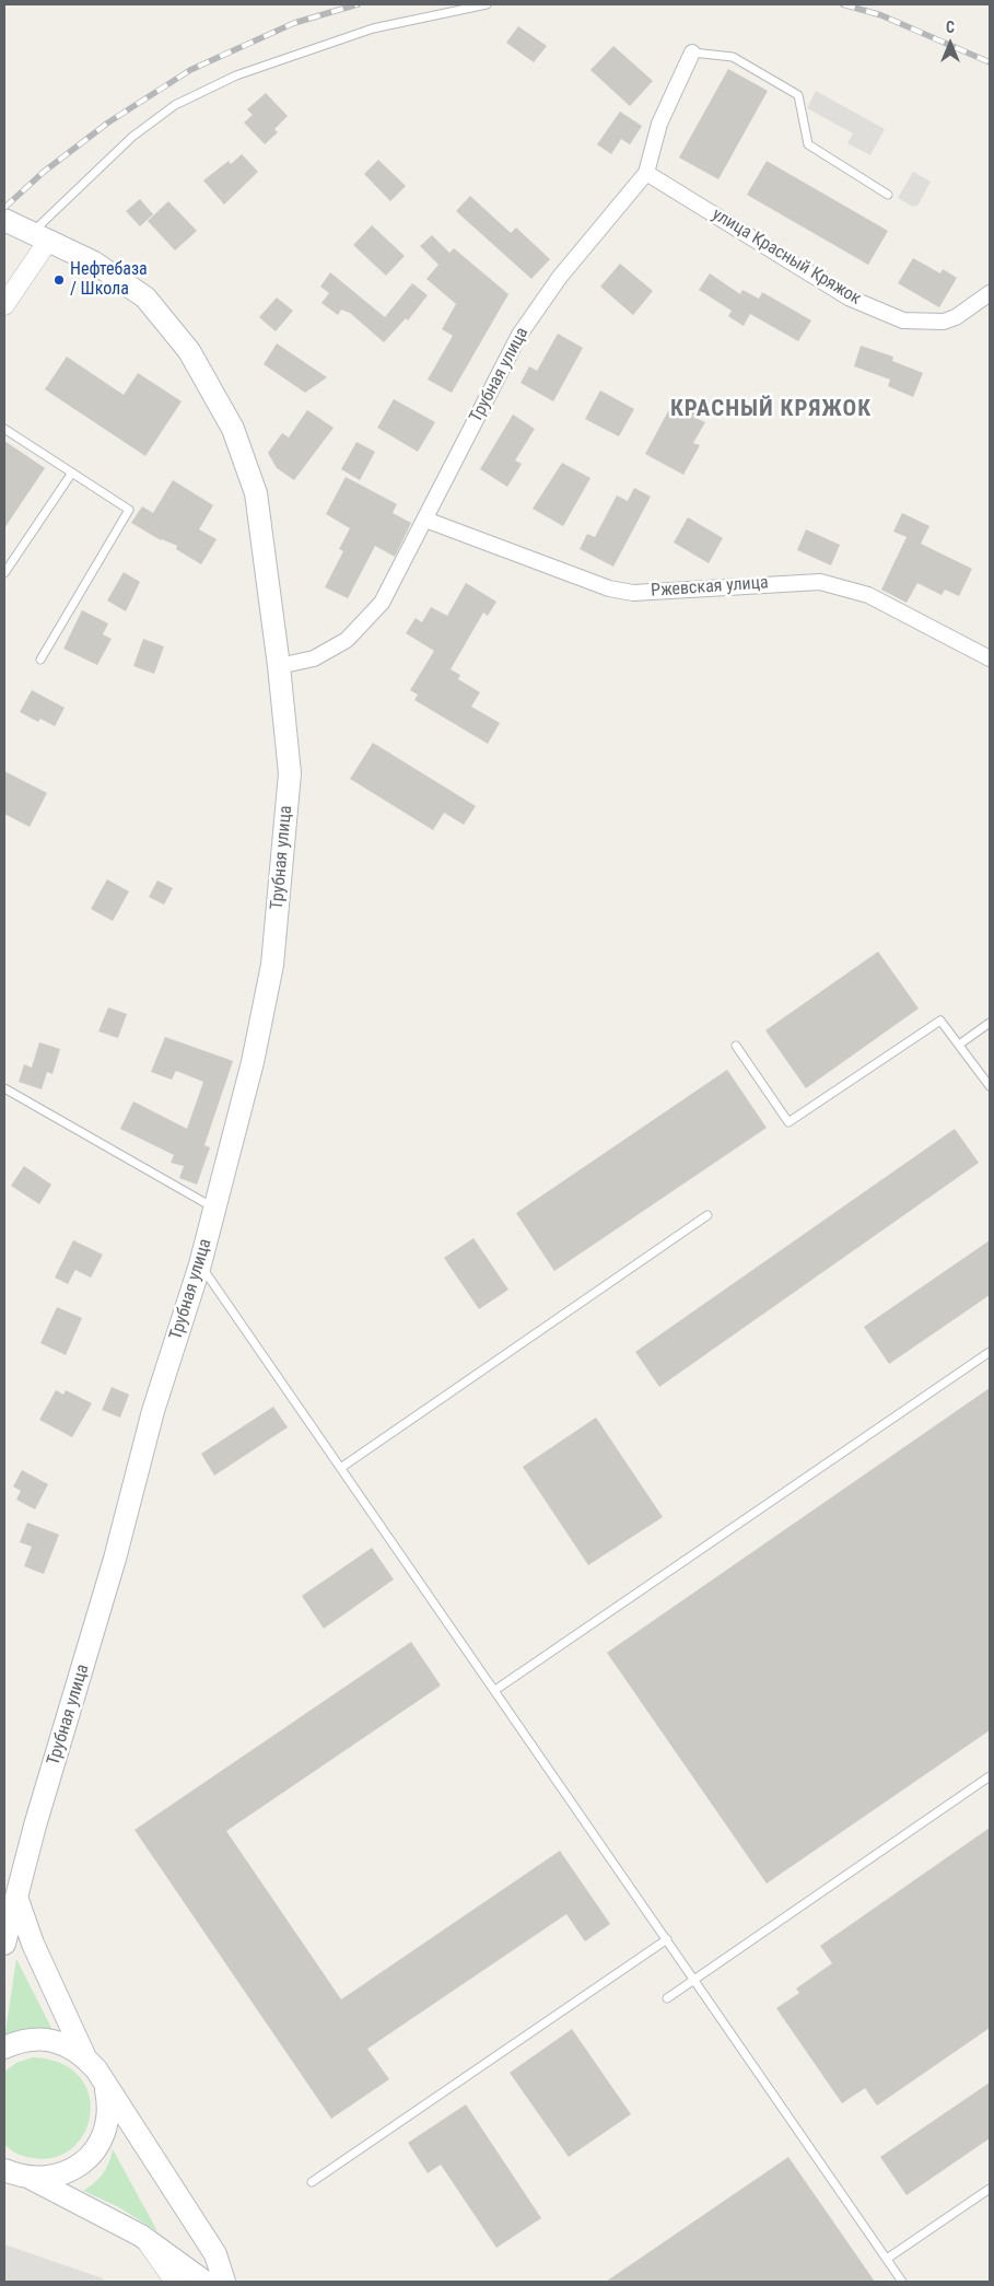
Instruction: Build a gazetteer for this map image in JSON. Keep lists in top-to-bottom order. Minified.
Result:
{"streets":{"main road":["Трубная улица"],"street":["улица Красный Кряжок","Ржевская улица"]},"crossings":[["улица Красный Кряжок","Трубная улица"],["Трубная улица","Ржевская улица"]],"districts":["КРАСНЫЙ КРЯЖОК"],"places":["Нефтебаза / Школа"],"north":"top"}
